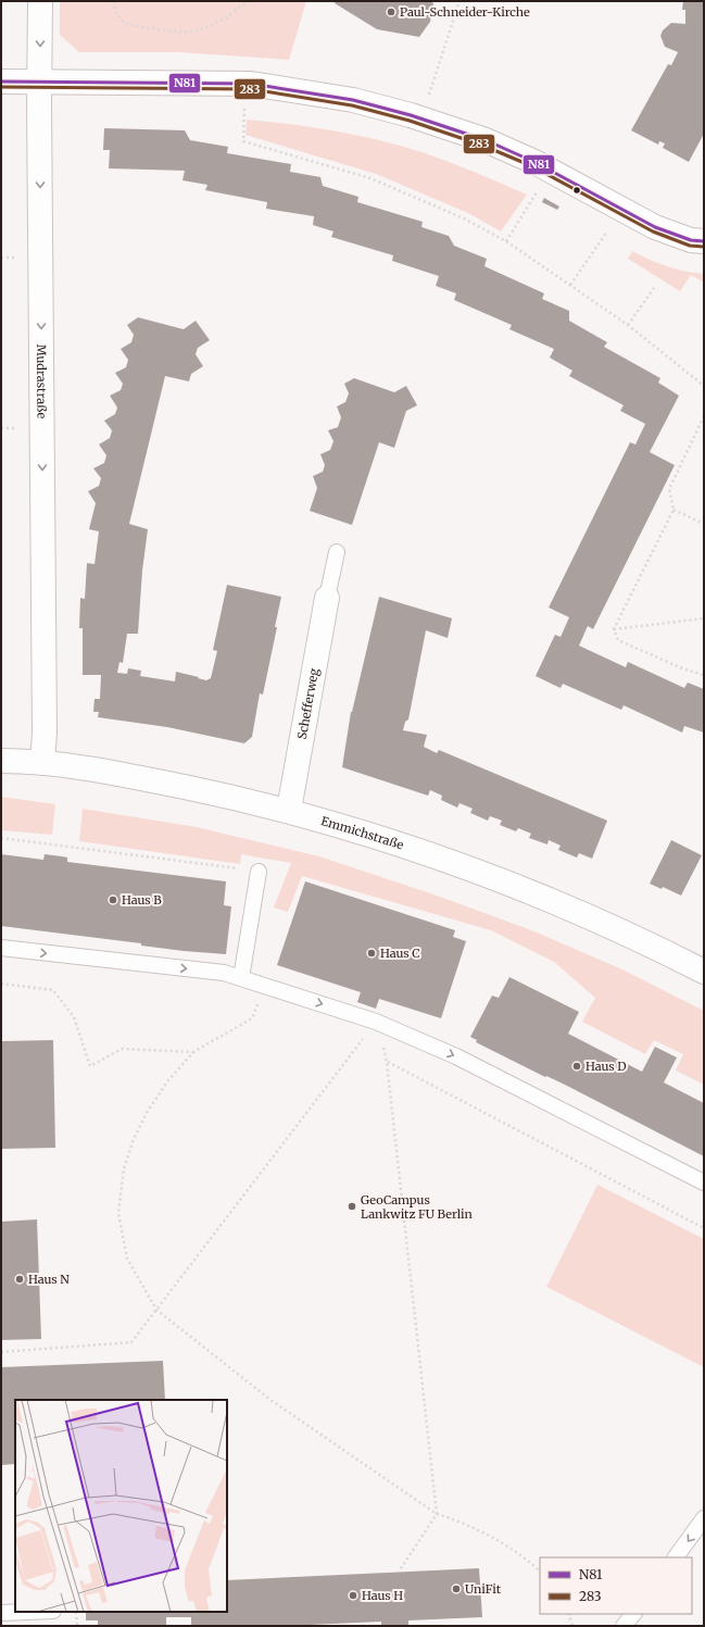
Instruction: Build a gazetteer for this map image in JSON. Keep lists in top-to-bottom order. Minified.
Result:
{"streets":{"street":["Mudrastraße","Schefferweg","Emmichstraße"]},"crossings":[["Mudrastraße","Emmichstraße"],["Schefferweg","Emmichstraße"]],"one_way":["Mudrastraße"],"places":["Paul-Schneider-Kirche","Haus B","Haus C","Haus D","GeoCampus Lankwitz FU Berlin","Haus N","UniFit","Haus H"],"lines":["transit line N81","transit line 283"],"legend":["N81","283"]}
